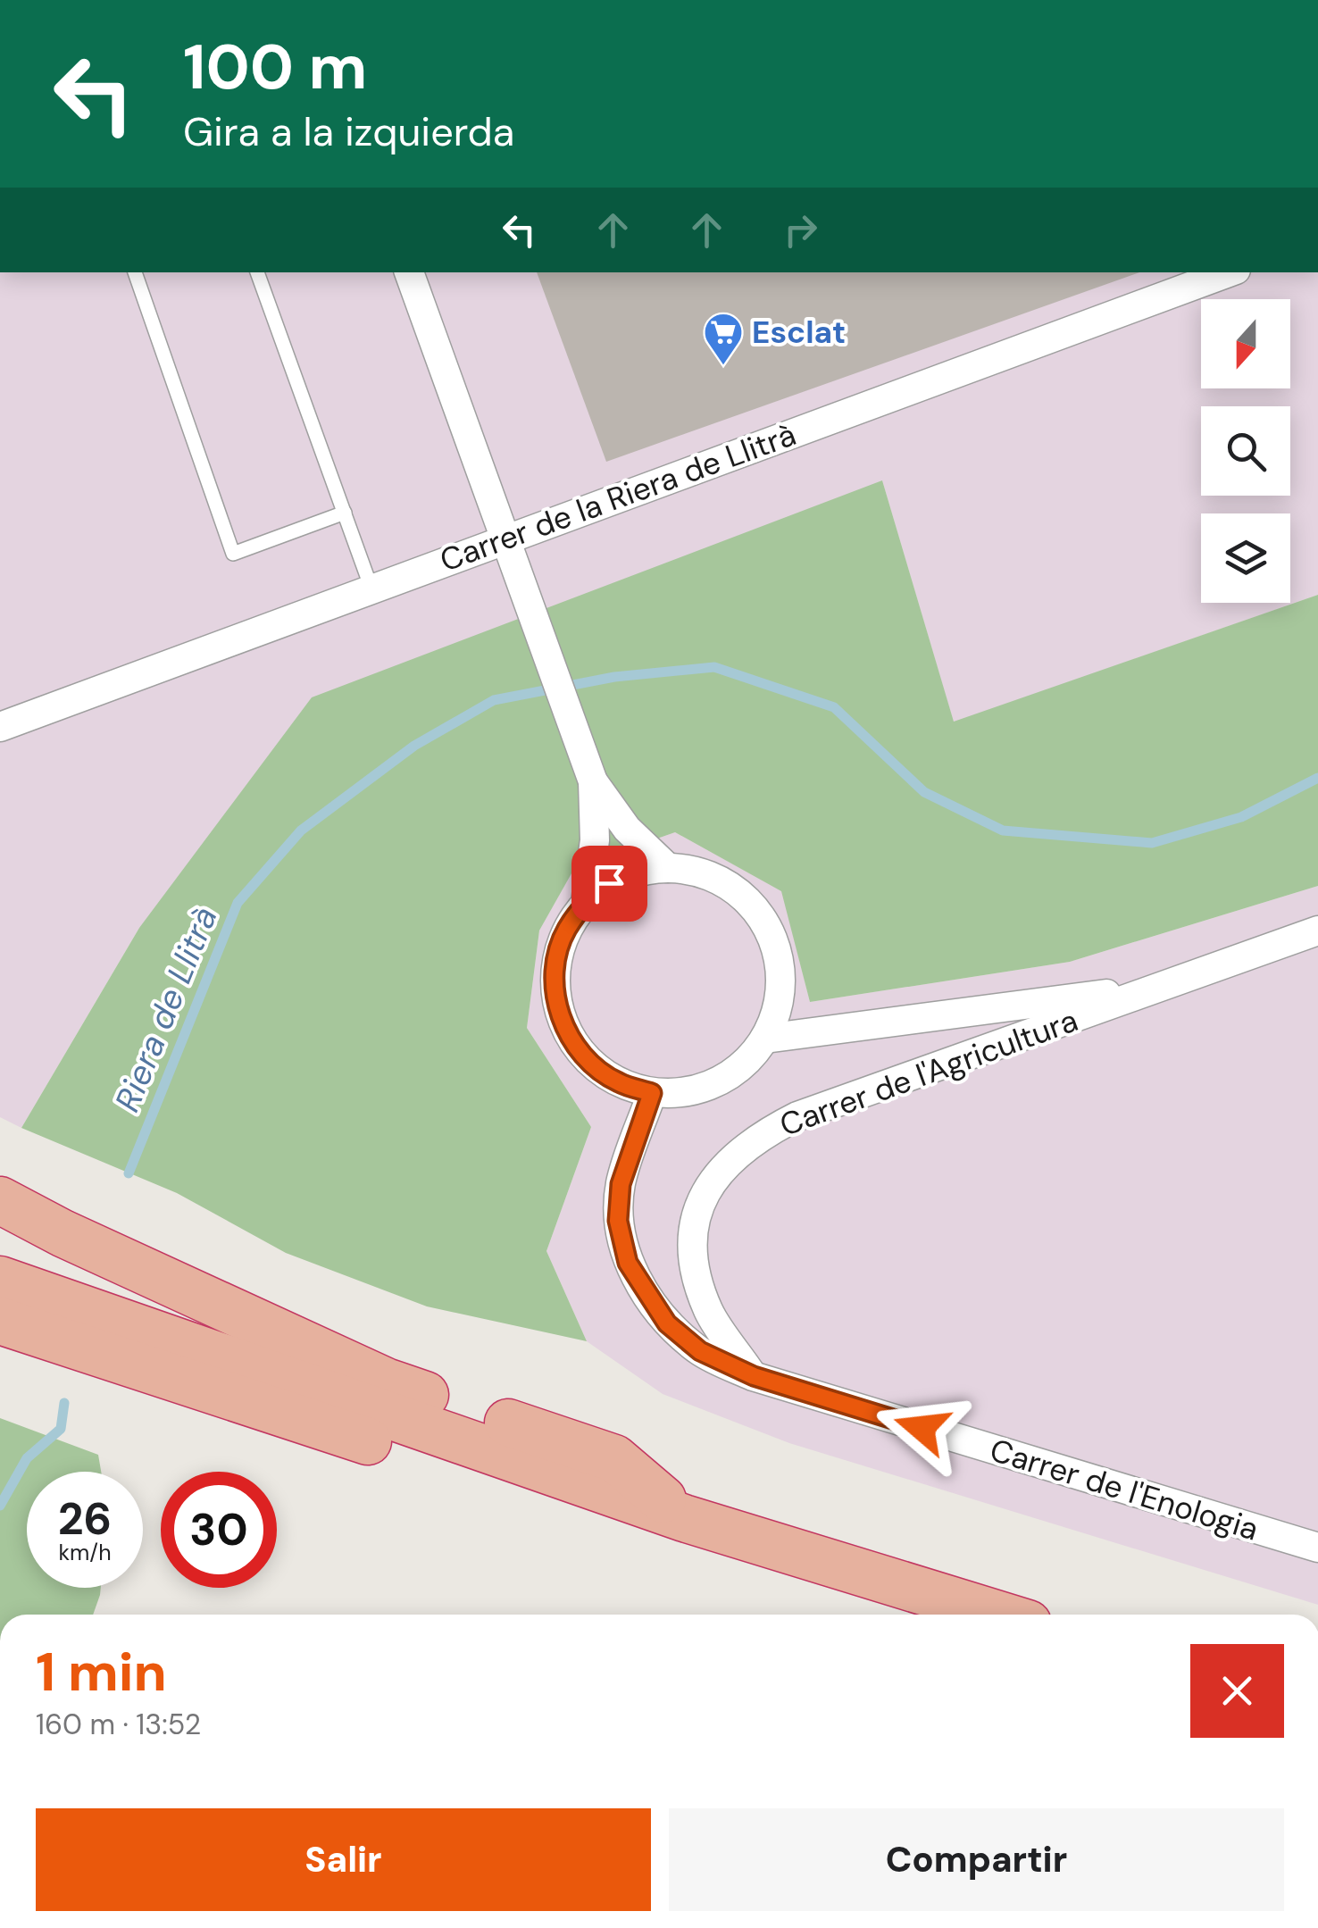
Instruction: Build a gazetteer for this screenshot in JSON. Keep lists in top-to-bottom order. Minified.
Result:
{"streets":{"street":["Carrer de la Riera de Llitrà","Carrer de l'Agricultura","Carrer de l'Enologia"]},"crossings":[["Carrer de l'Agricultura","Carrer de l'Enologia"]],"water":["Riera de Llitrà"],"places":{"supermarket":["Esclat"]},"north":"bottom","page":{"turn":["100 m","Gira a la izquierda"],"speed":"26 km/h","limit":"30","heading":["1 min","160 m · 13:52"],"buttons":["Salir","Compartir"]}}
